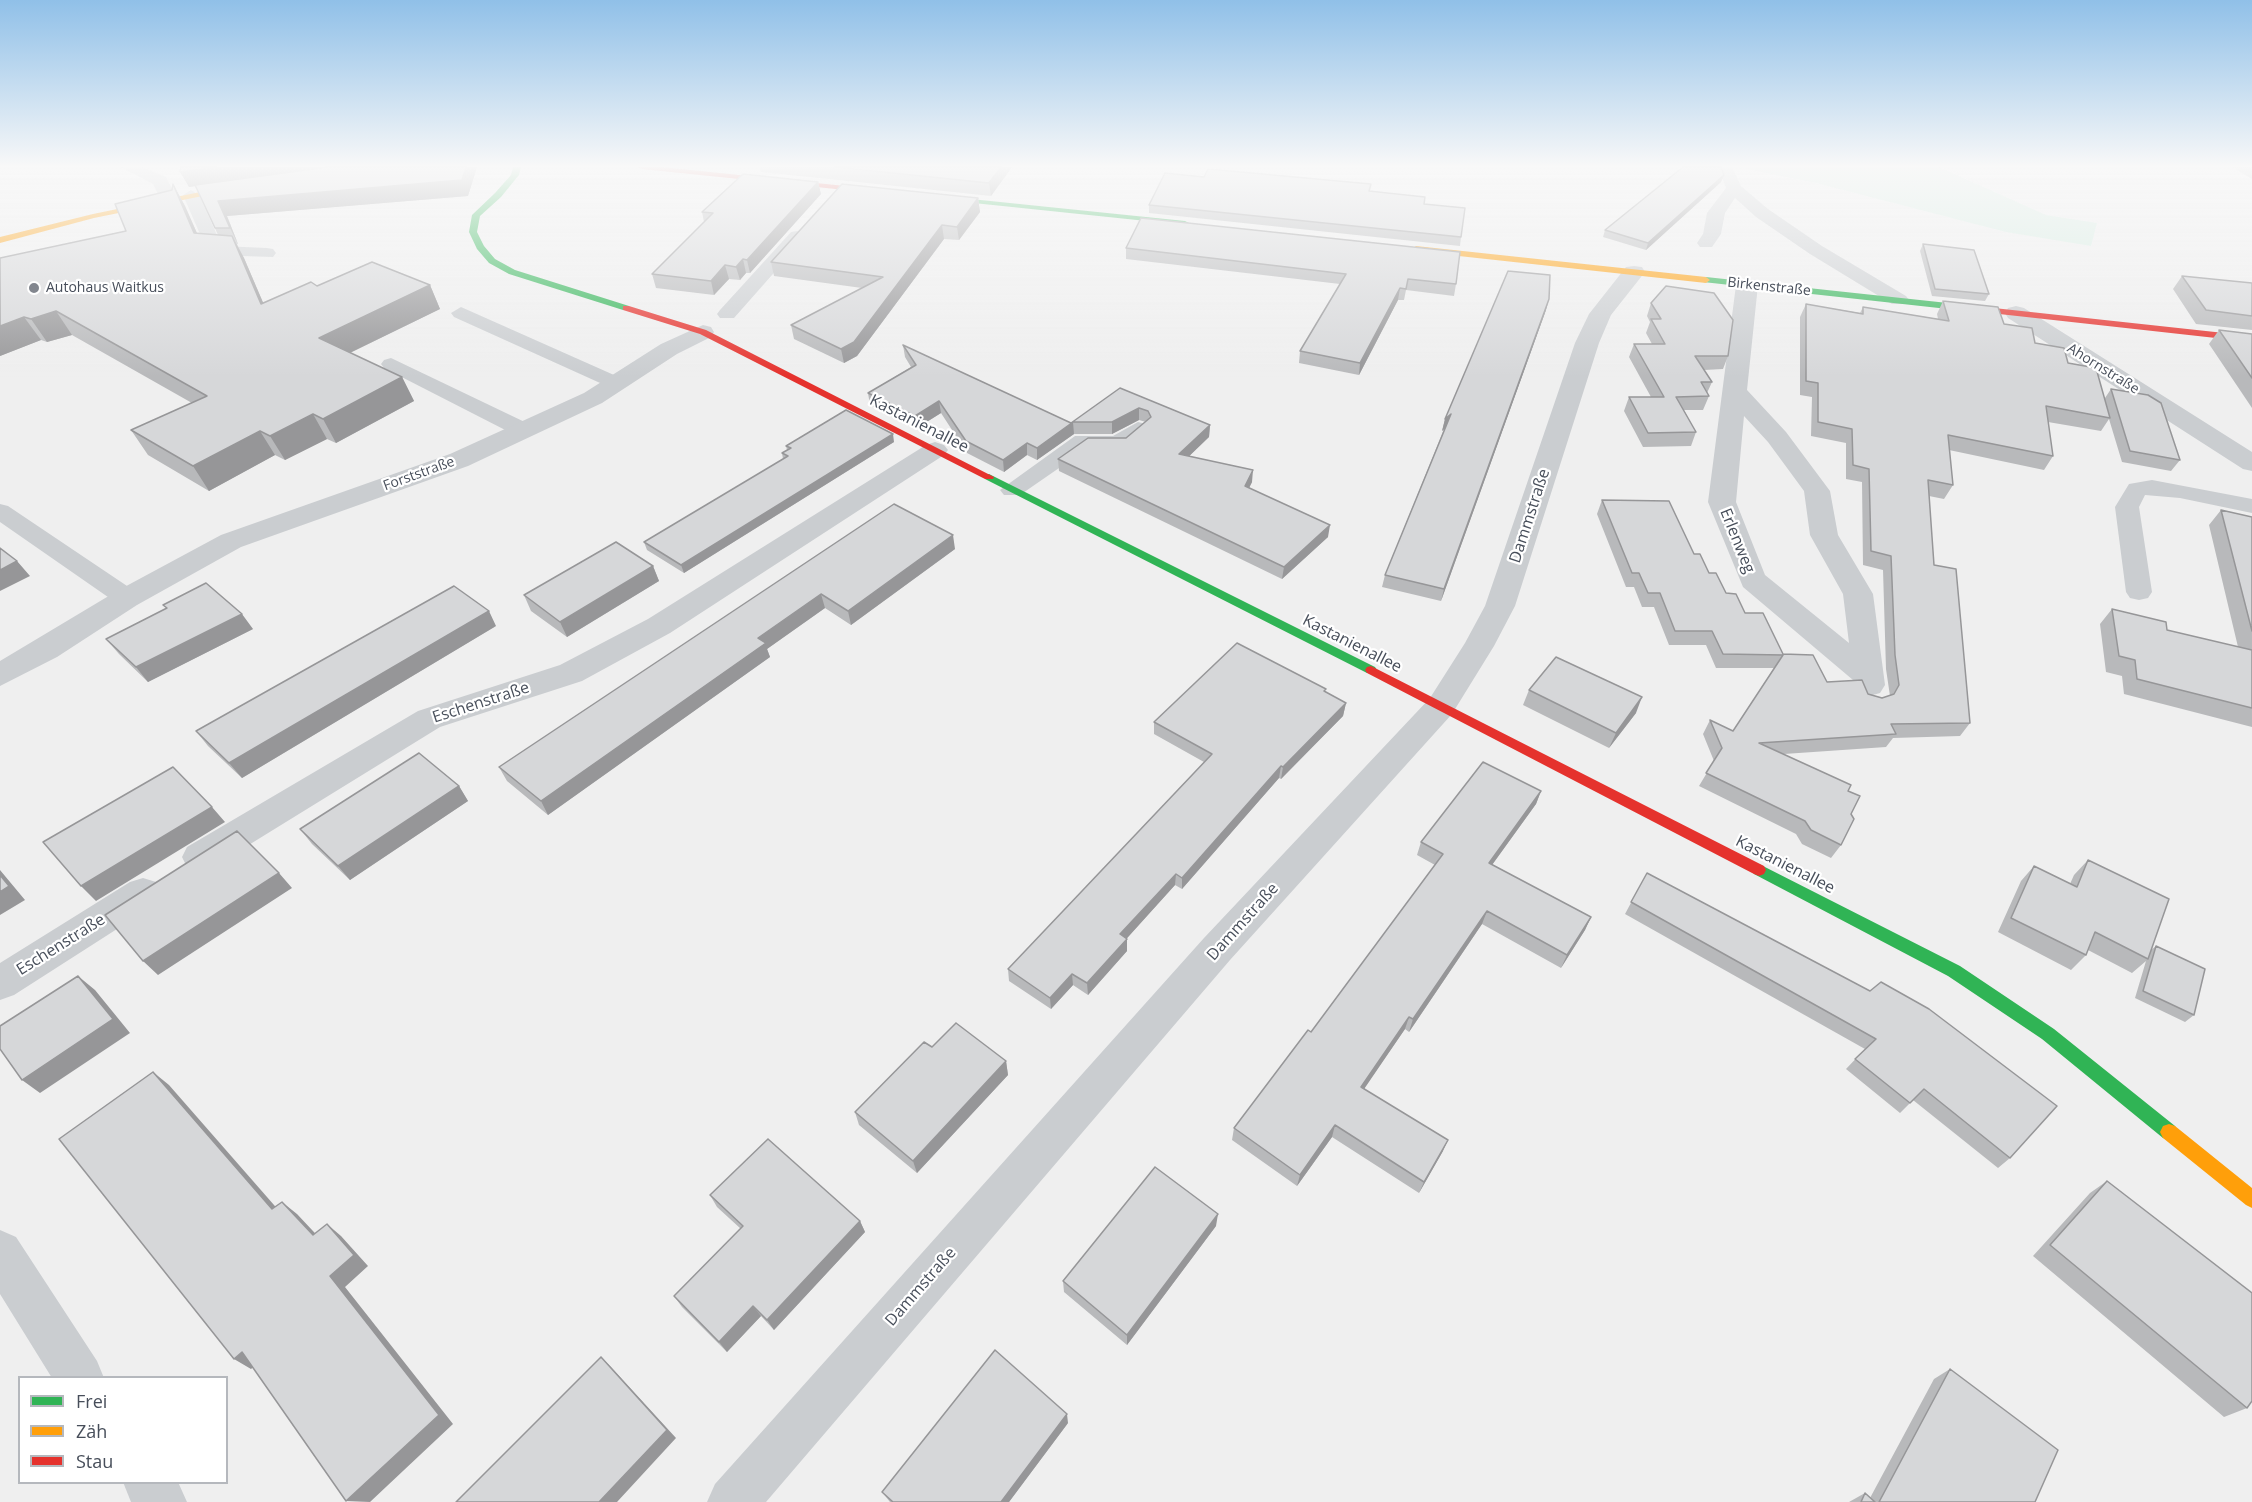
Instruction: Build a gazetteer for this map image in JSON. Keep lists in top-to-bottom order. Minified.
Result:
{"streets":{"street":["Birkenstraße","Ahornstraße","Kastanienallee","Forststraße","Dammstraße","Erlenweg","Eschenstraße"]},"crossings":[["Birkenstraße","Ahornstraße"],["Birkenstraße","Dammstraße"],["Birkenstraße","Erlenweg"],["Kastanienallee","Forststraße"],["Kastanienallee","Dammstraße"],["Kastanienallee","Eschenstraße"]],"places":["Autohaus Waitkus"],"legend":["Frei","Zäh","Stau"]}
